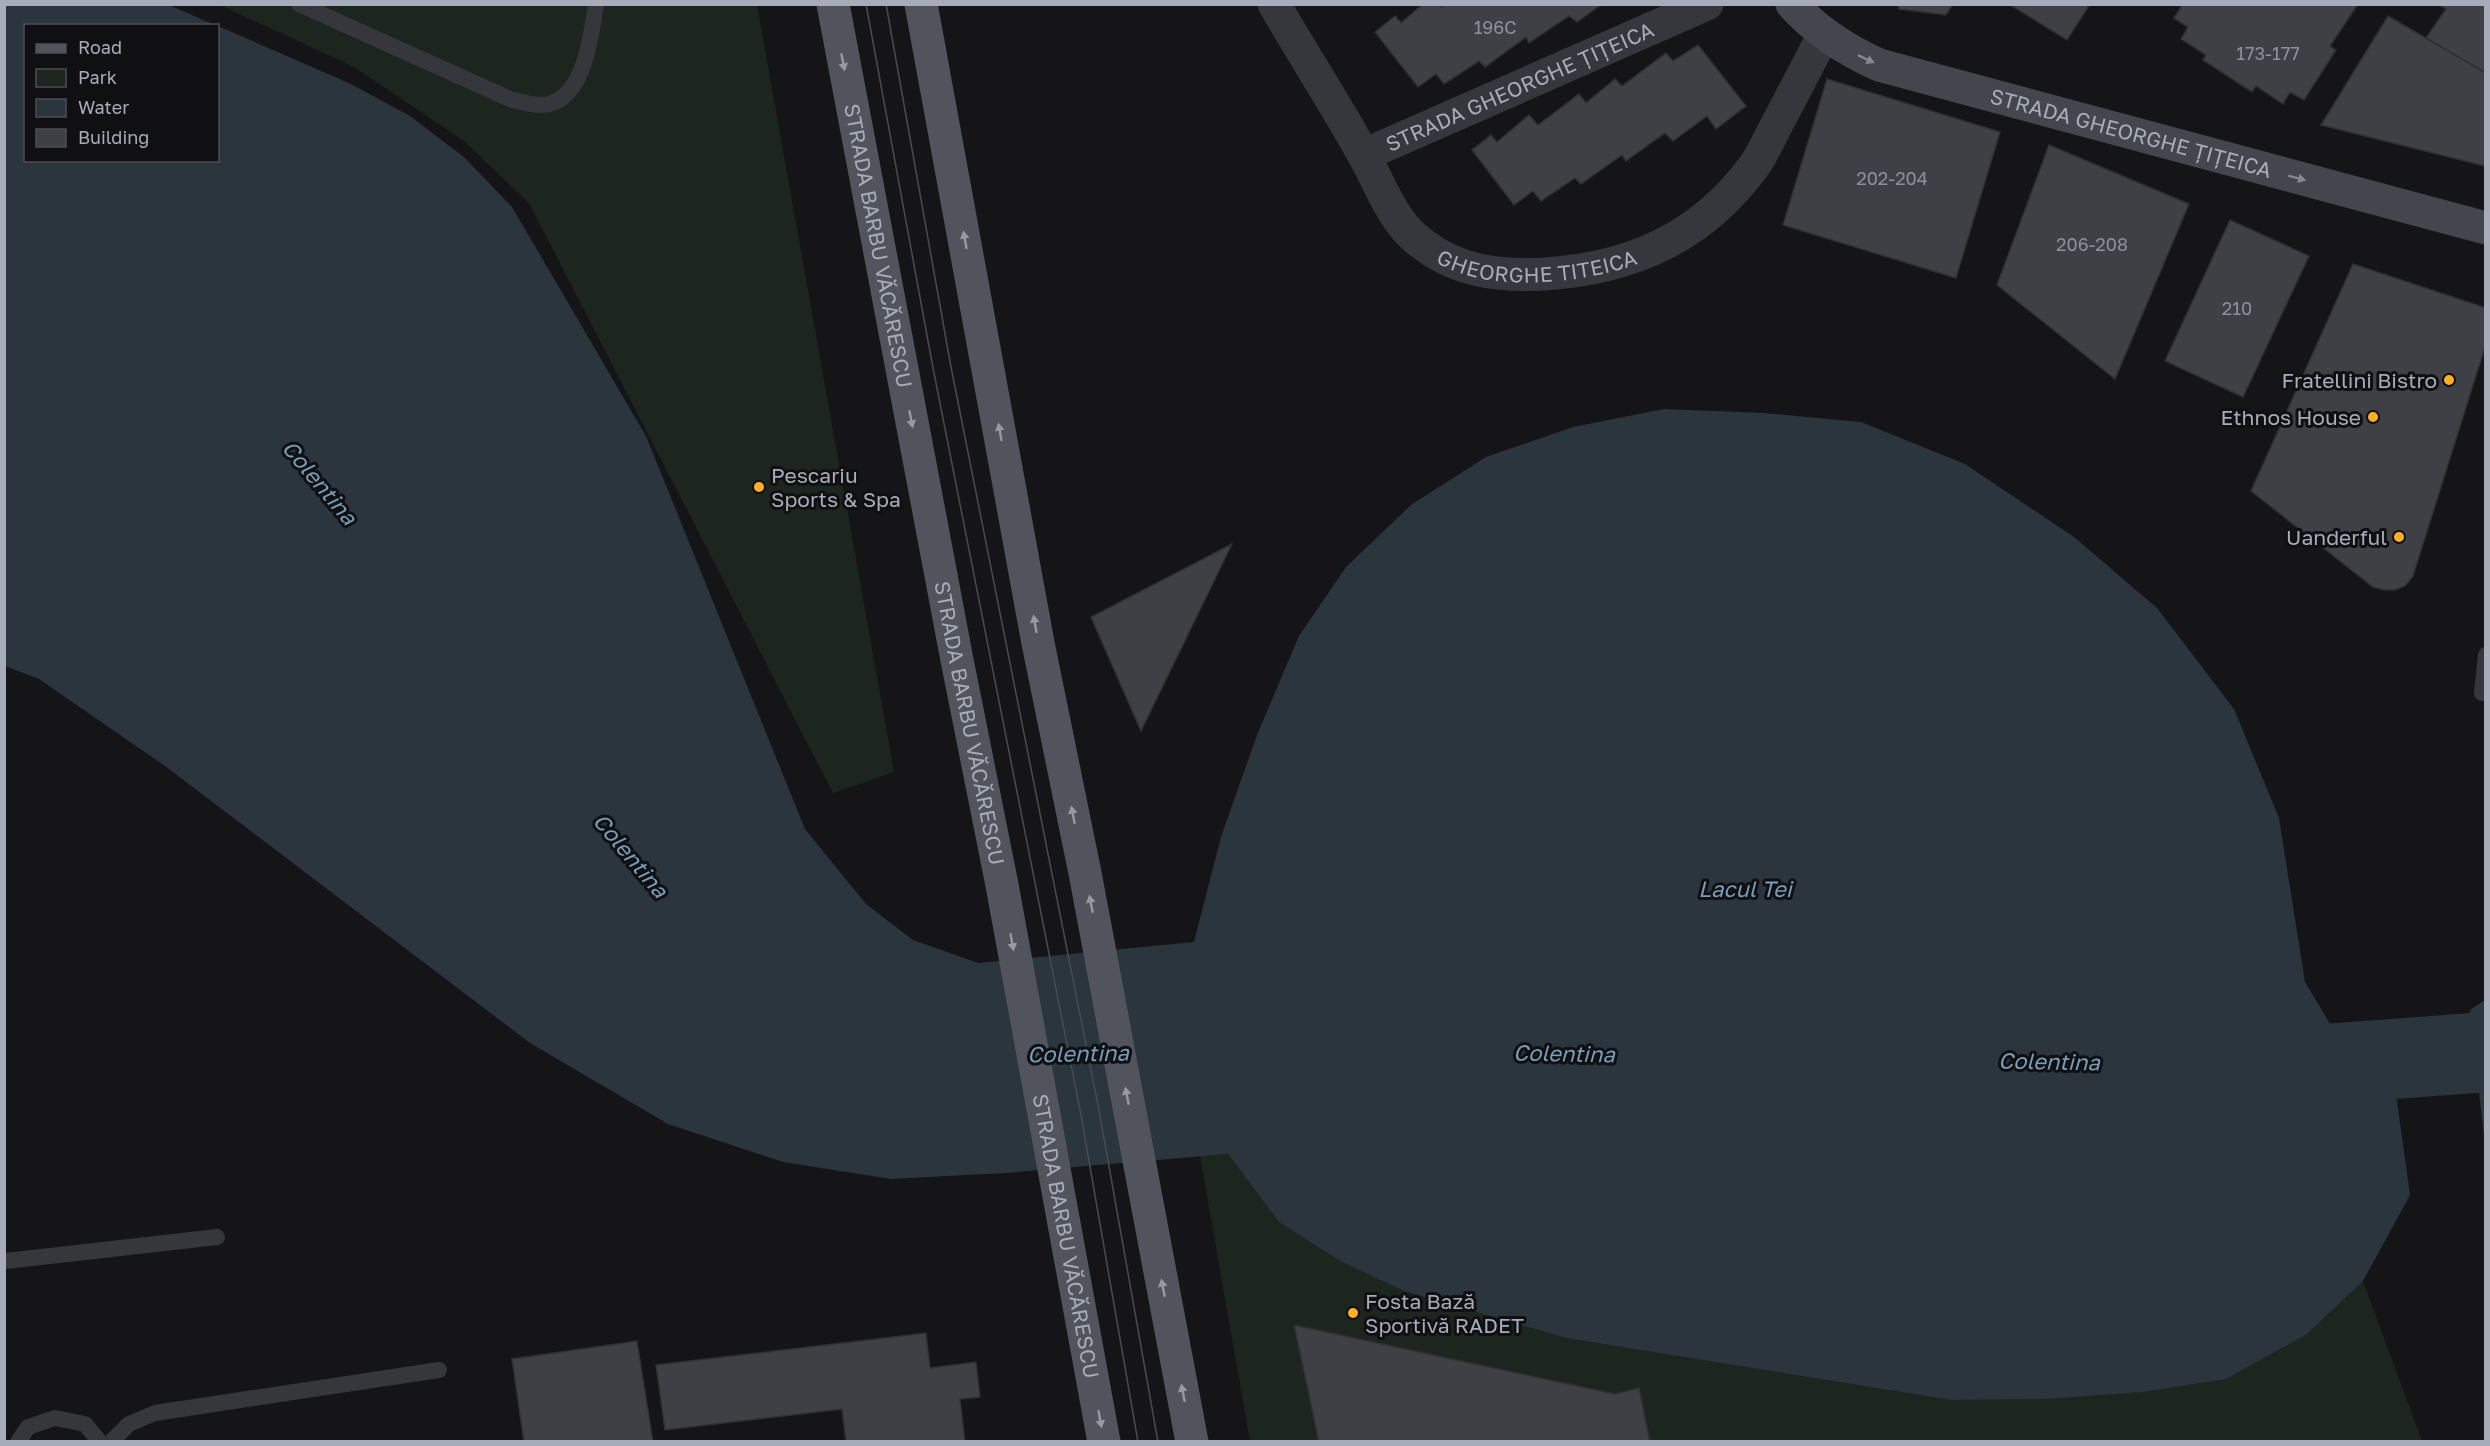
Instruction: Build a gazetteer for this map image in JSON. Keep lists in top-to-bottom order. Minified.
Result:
{"streets":{"main road":["STRADA BARBU VĂCĂRESCU"],"street":["STRADA GHEORGHE ȚIȚEICA","GHEORGHE TITEICA"]},"crossings":[["STRADA GHEORGHE ȚIȚEICA","GHEORGHE TITEICA"]],"one_way":["STRADA GHEORGHE ȚIȚEICA"],"water":["Colentina","Lacul Tei"],"places":["Fratellini Bistro","Ethnos House","Pescariu Sports & Spa","Uanderful","Fosta Bază Sportivă RADET"],"house_numbers":["196C","173-177","202-204","206-208","210"],"legend":["Road","Park","Water","Building"]}
